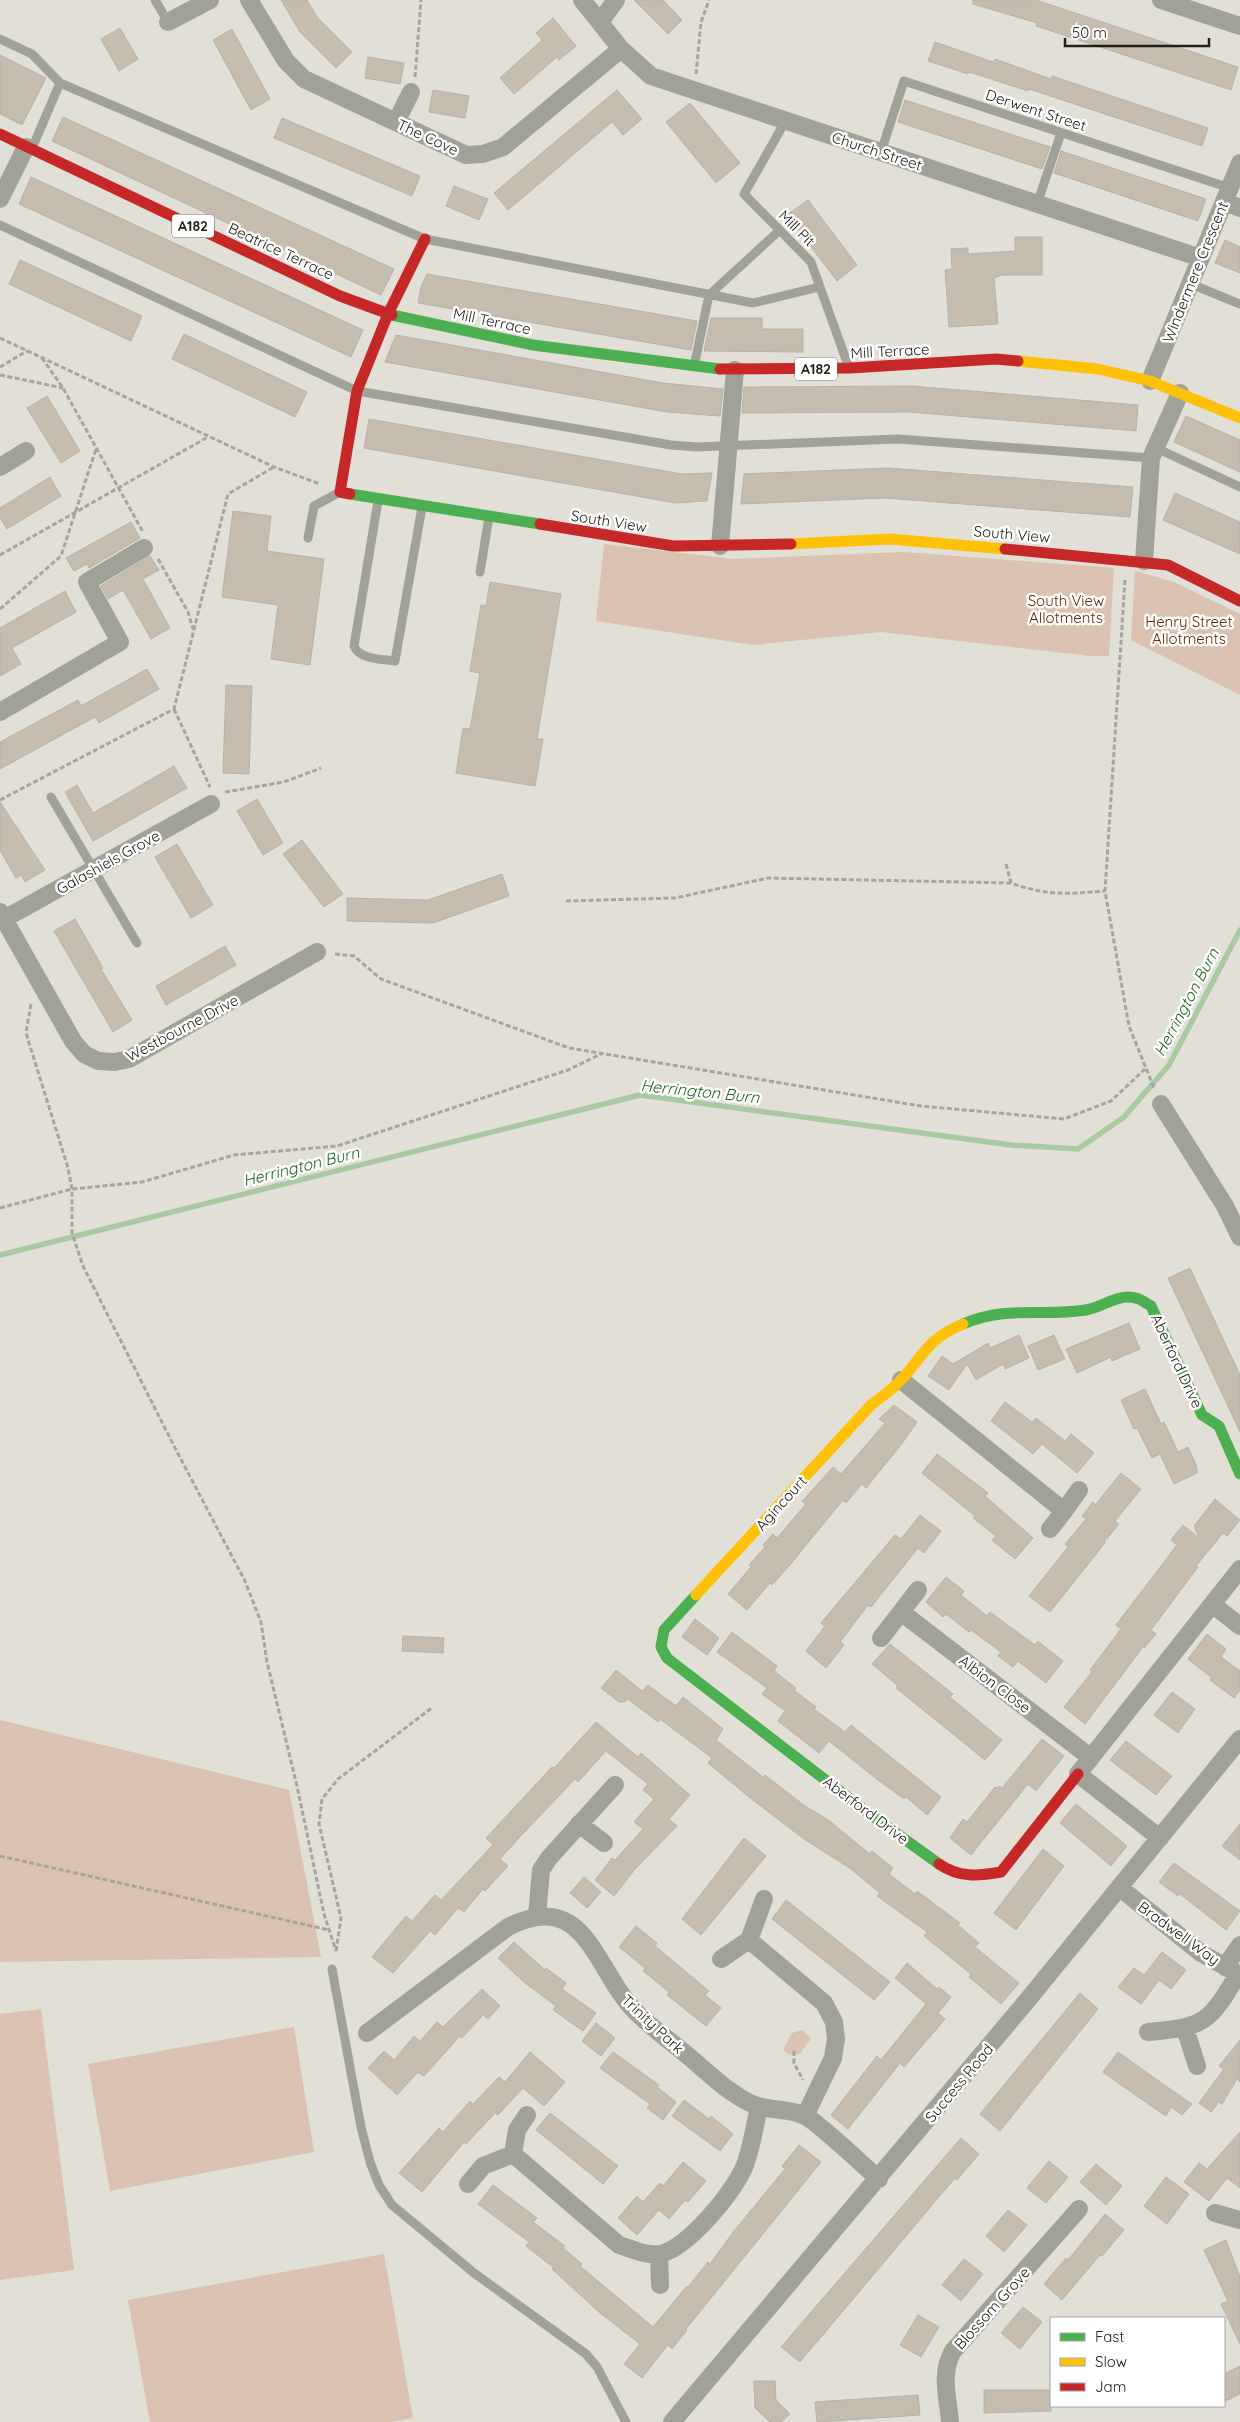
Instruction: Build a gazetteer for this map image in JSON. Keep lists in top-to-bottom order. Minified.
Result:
{"streets":{"street":["The Cove","Church Street","A182","Beatrice Terrace","Windermere Crescent","Mill Terrace","South View","Galashiels Grove","Westbourne Drive","Aberford Drive","Agincourt","Albion Close","Bradwell Way","Trinity Park","Success Road","Blossom Grove"],"lane":["Derwent Street","Mill Pit"]},"crossings":[["Derwent Street","Church Street"],["Derwent Street","Windermere Crescent"],["The Cove","Church Street"],["Church Street","Mill Pit"],["Church Street","Windermere Crescent"],["Mill Pit","Mill Terrace"],["Beatrice Terrace","Mill Terrace"],["Windermere Crescent","Mill Terrace"],["Galashiels Grove","Westbourne Drive"],["Aberford Drive","Agincourt"],["Aberford Drive","Albion Close"],["Bradwell Way","Success Road"],["Trinity Park","Success Road"]],"water":["Herrington Burn"],"parks":["South View Allotments","Henry Street Allotments"],"legend":["Fast","Slow","Jam"],"scale_bar":"50 m"}
